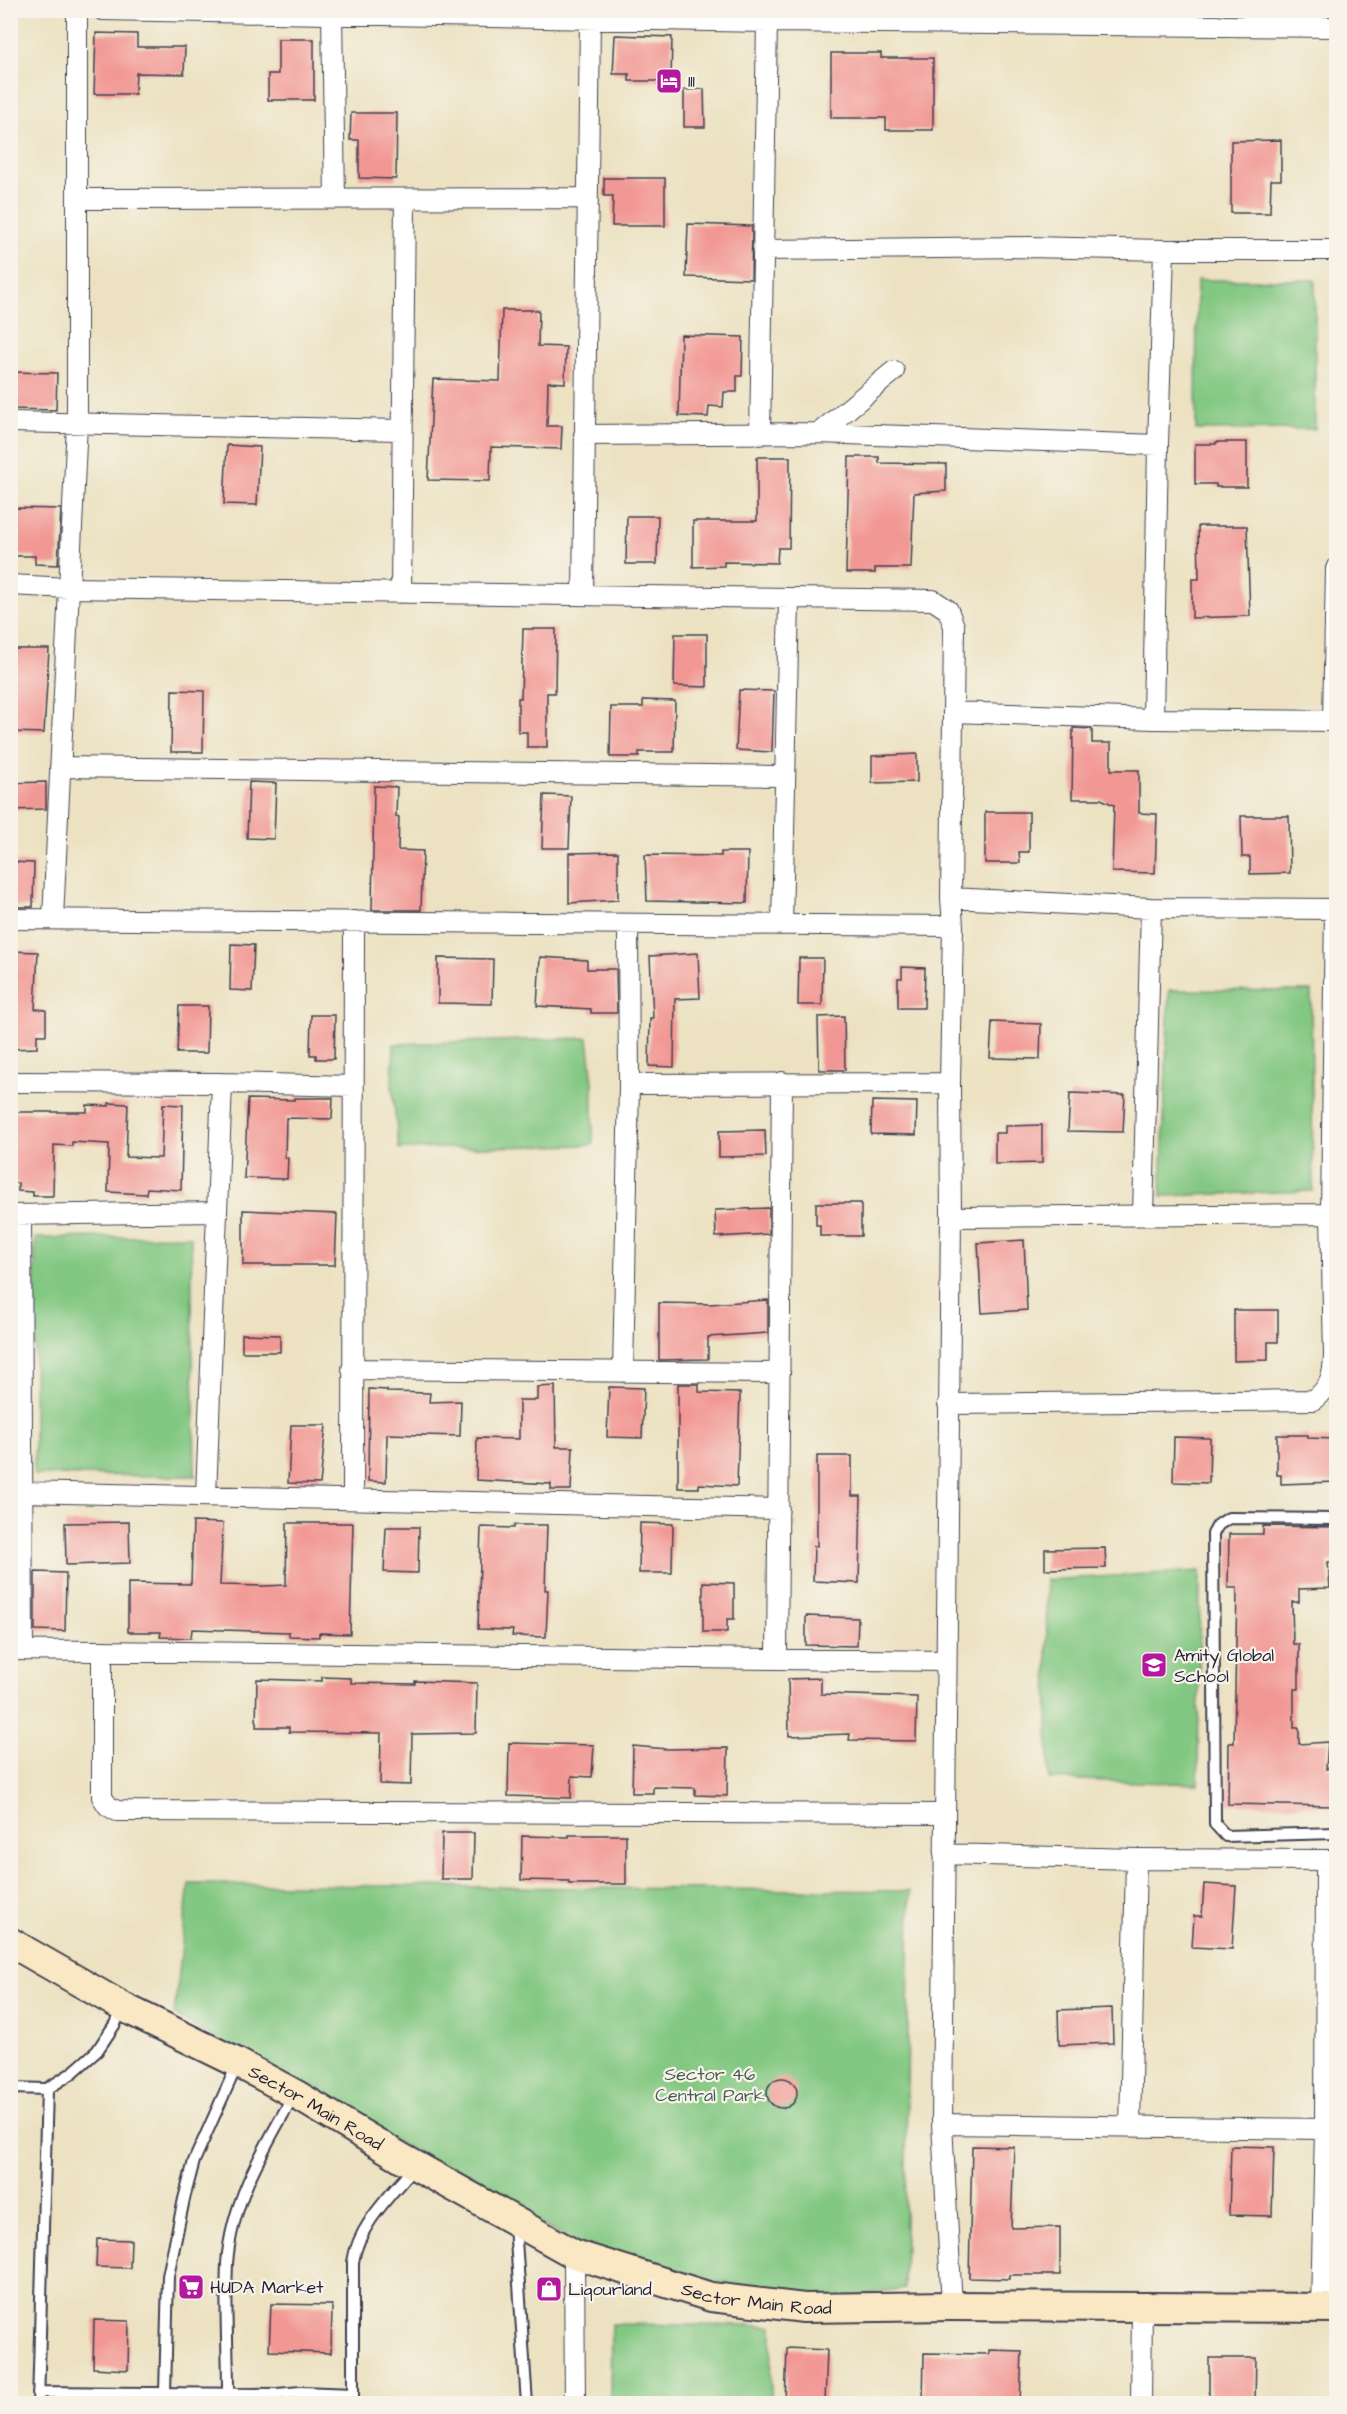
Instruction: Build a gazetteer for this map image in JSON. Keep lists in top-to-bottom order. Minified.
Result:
{"streets":{"street":["Sector Main Road"]},"parks":["Sector 46 Central Park"],"places":{"hotel":["111"],"school or university":["Amity Global School"],"supermarket":["HUDA Market"],"shop":["Liqourland"]}}
